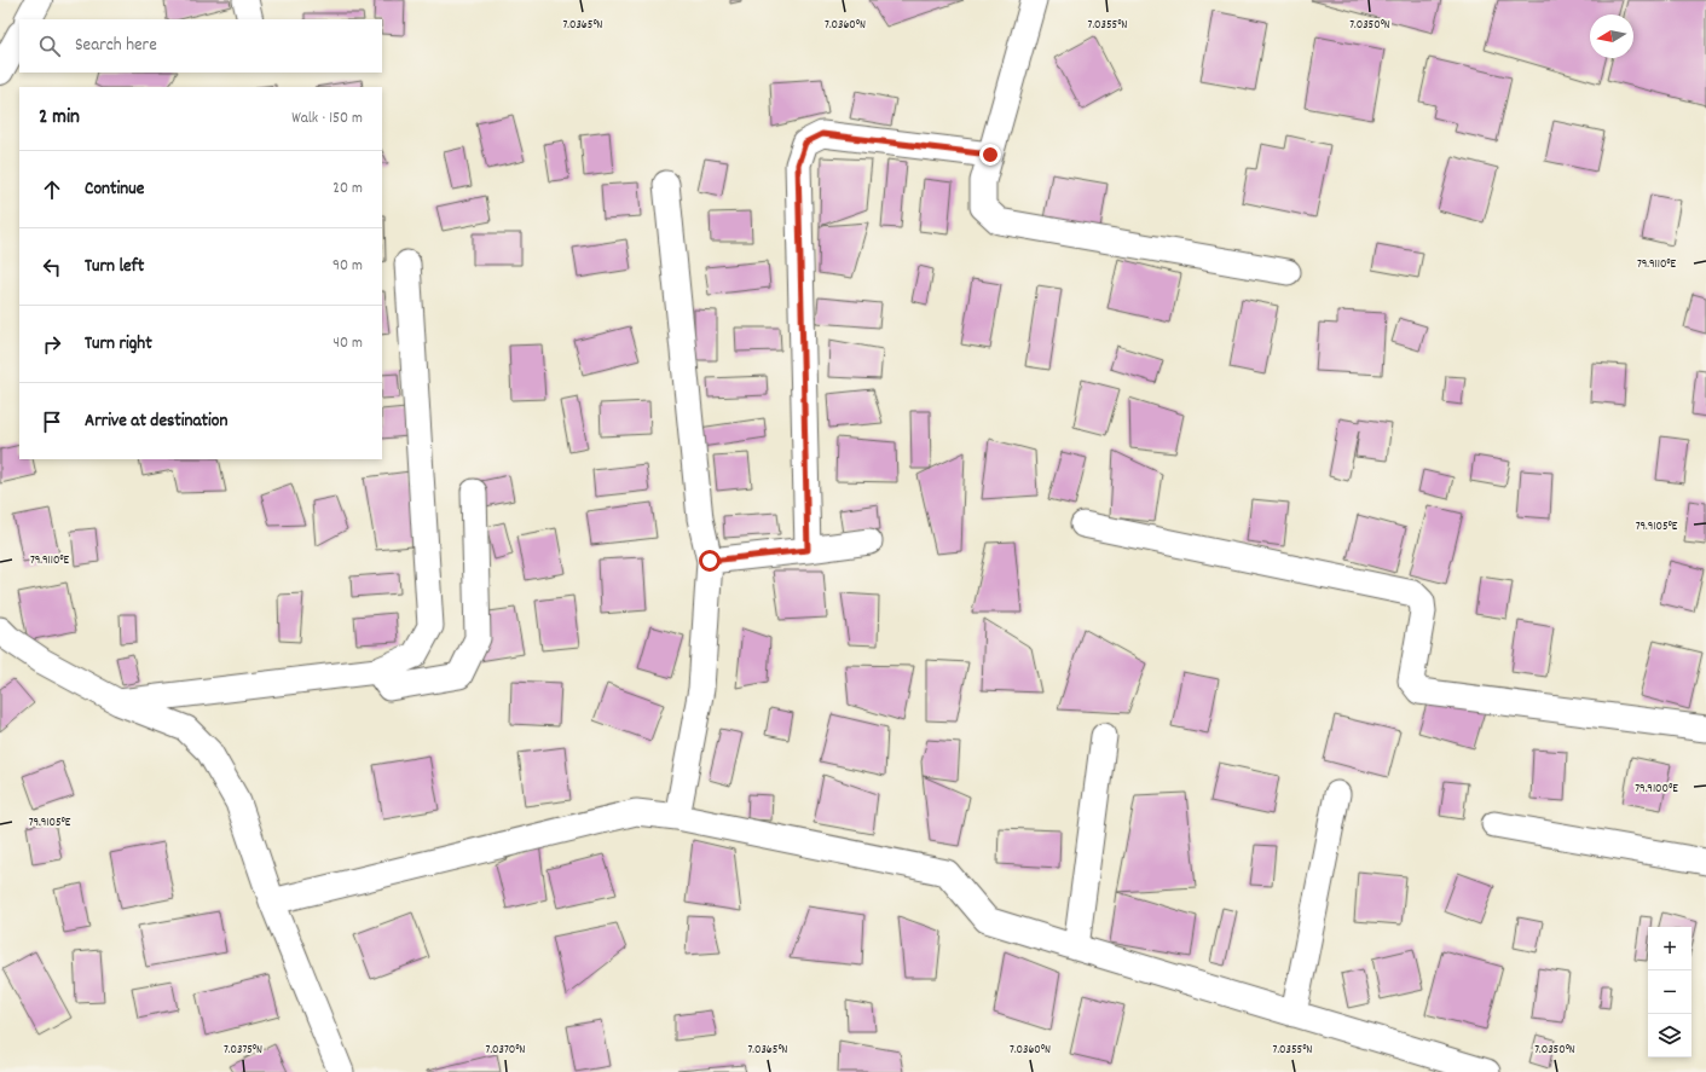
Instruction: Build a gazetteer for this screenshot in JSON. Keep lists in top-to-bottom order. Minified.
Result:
{"north":"left","page":{"search":"Search here","heading":["2 min","Walk · 150 m"],"list":[["Continue","20 m"],["Turn left","90 m"],["Turn right","40 m"],"Arrive at destination"],"map_buttons":["+","−"]},"coordinates":["7.0365°N","7.0360°N","7.0355°N","7.0350°N","79.9110°E","79.9105°E","79.9100°E","7.0375°N","7.0370°N"]}
